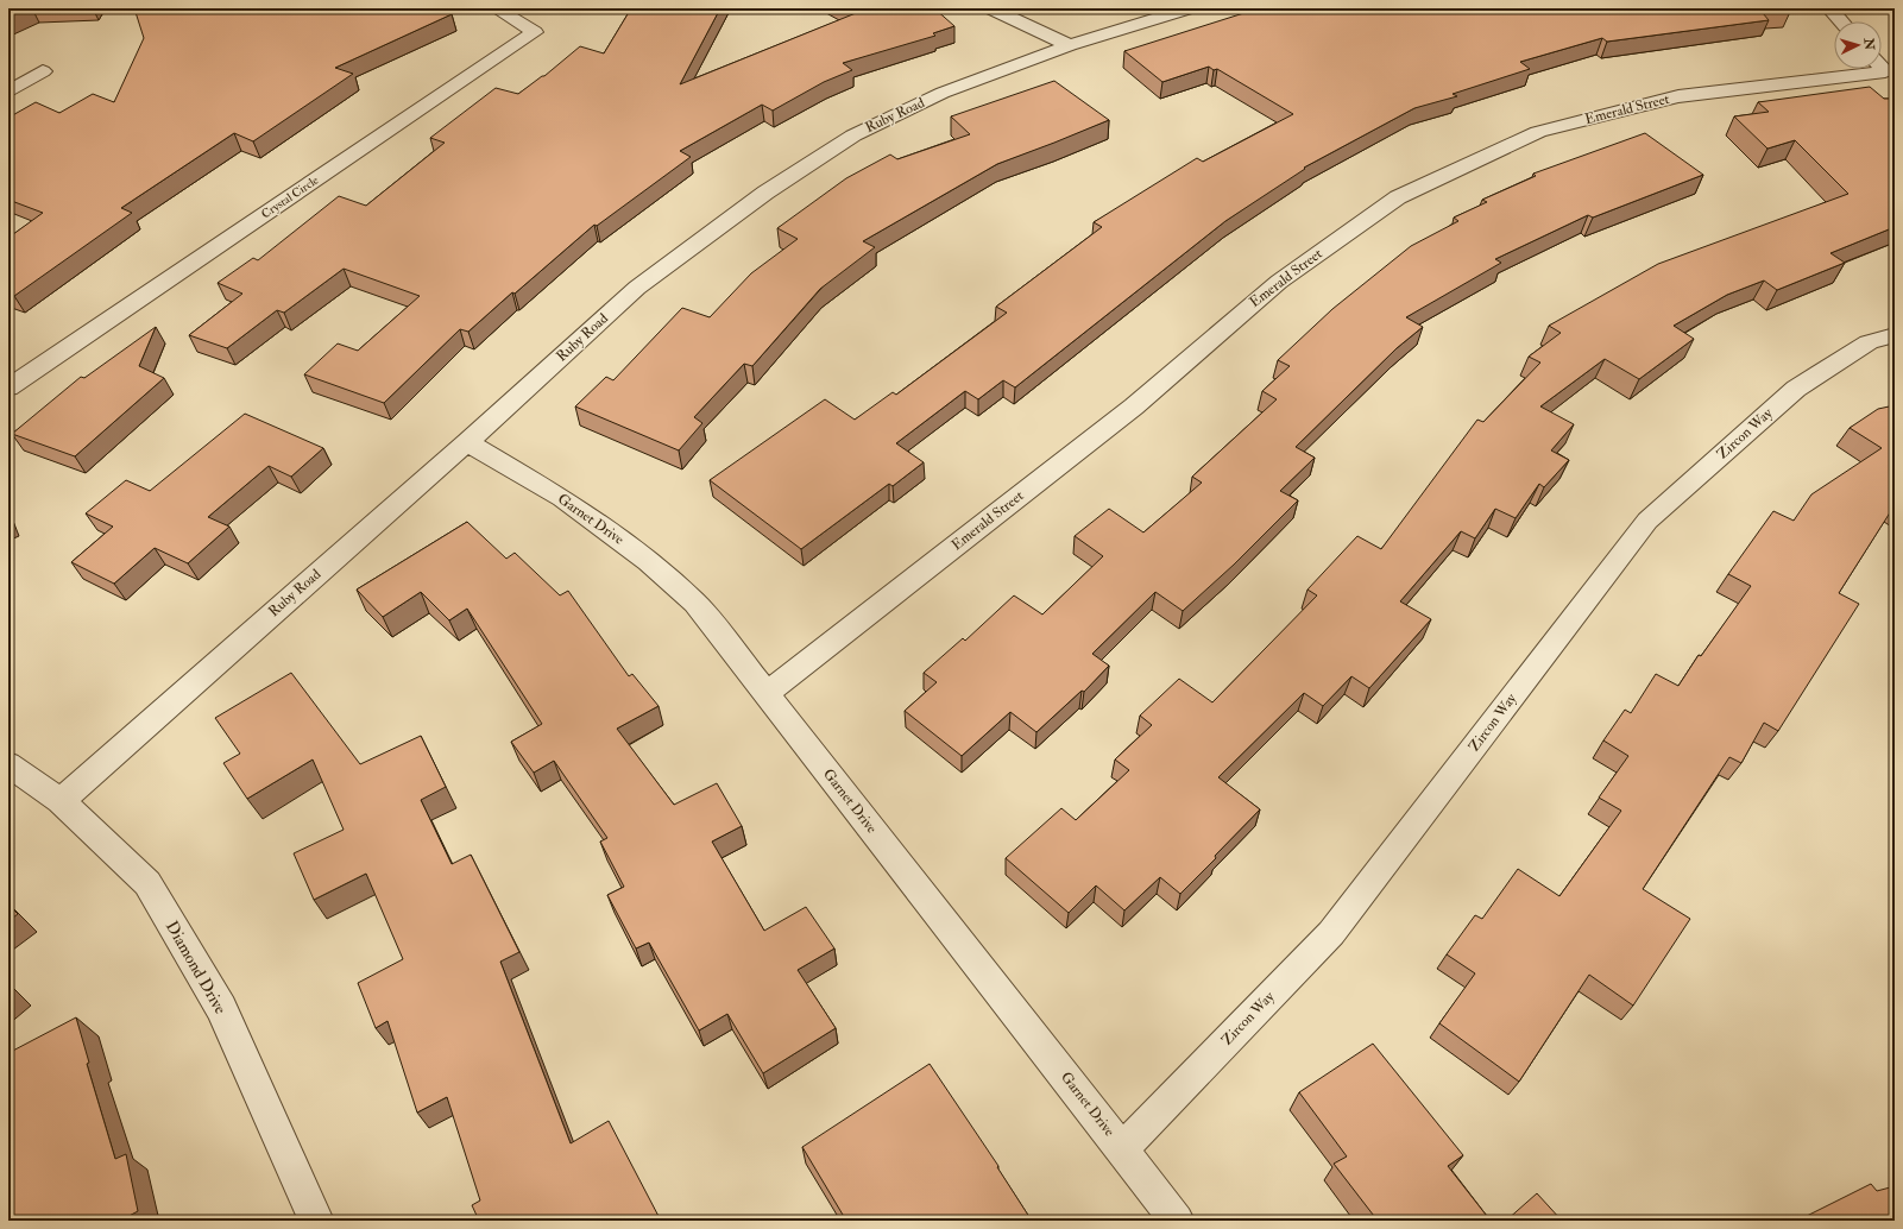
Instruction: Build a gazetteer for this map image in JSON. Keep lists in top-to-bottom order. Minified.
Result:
{"streets":{"street":["Emerald Street","Ruby Road","Crystal Circle","Zircon Way","Garnet Drive","Diamond Drive"]},"crossings":[["Emerald Street","Garnet Drive"],["Ruby Road","Garnet Drive"],["Ruby Road","Diamond Drive"],["Zircon Way","Garnet Drive"]],"north":"right"}
